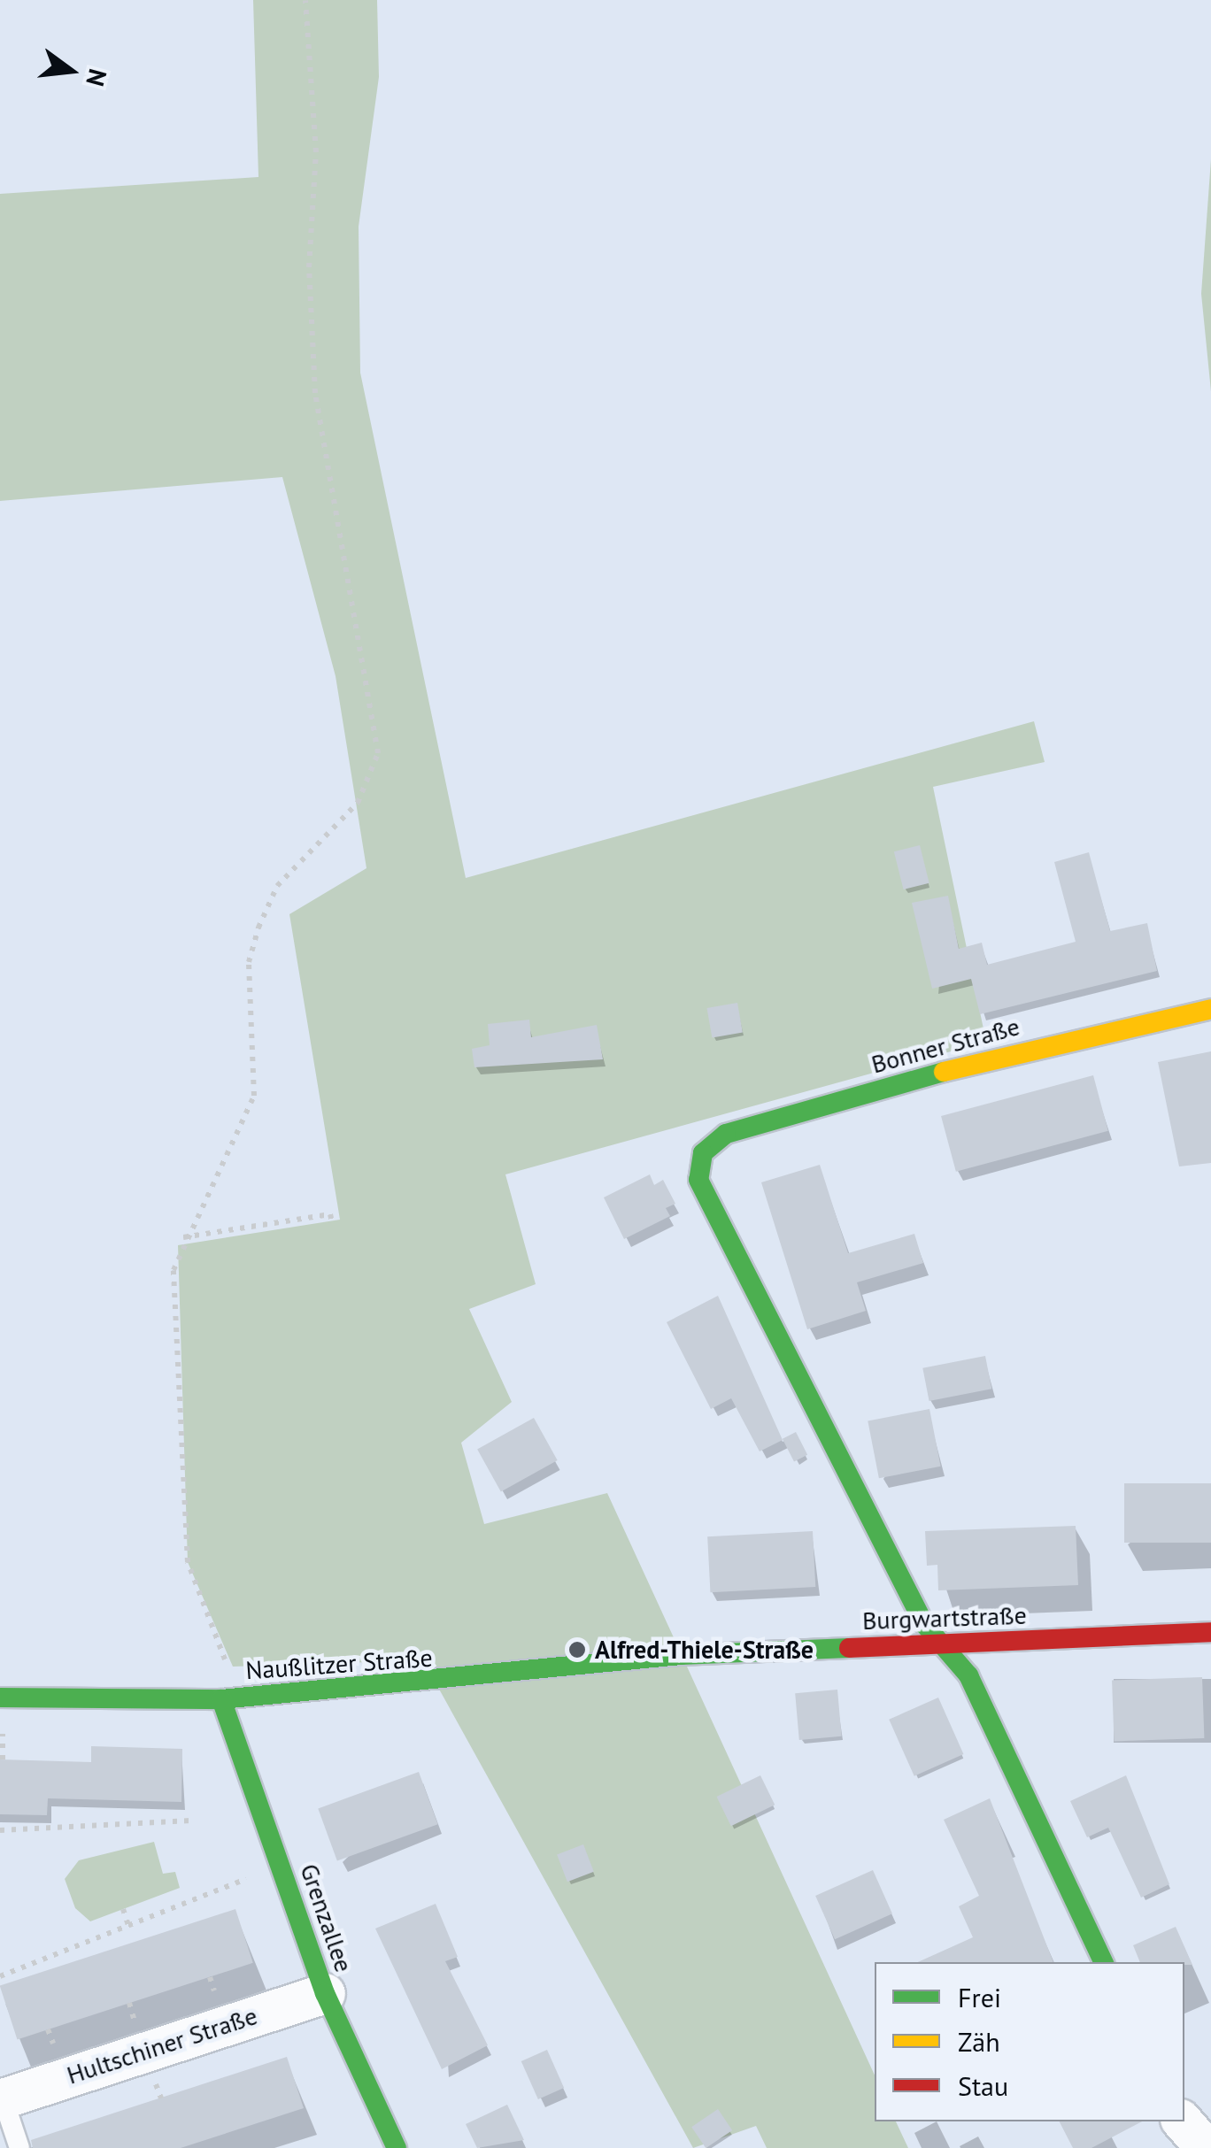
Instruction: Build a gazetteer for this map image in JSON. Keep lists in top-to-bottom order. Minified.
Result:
{"streets":{"street":["Bonner Straße","Burgwartstraße","Naußlitzer Straße","Grenzallee","Hultschiner Straße"]},"crossings":[["Bonner Straße","Burgwartstraße"],["Burgwartstraße","Naußlitzer Straße"],["Naußlitzer Straße","Grenzallee"],["Grenzallee","Hultschiner Straße"]],"places":["Alfred-Thiele-Straße"],"legend":["Frei","Zäh","Stau"],"north":"right"}
